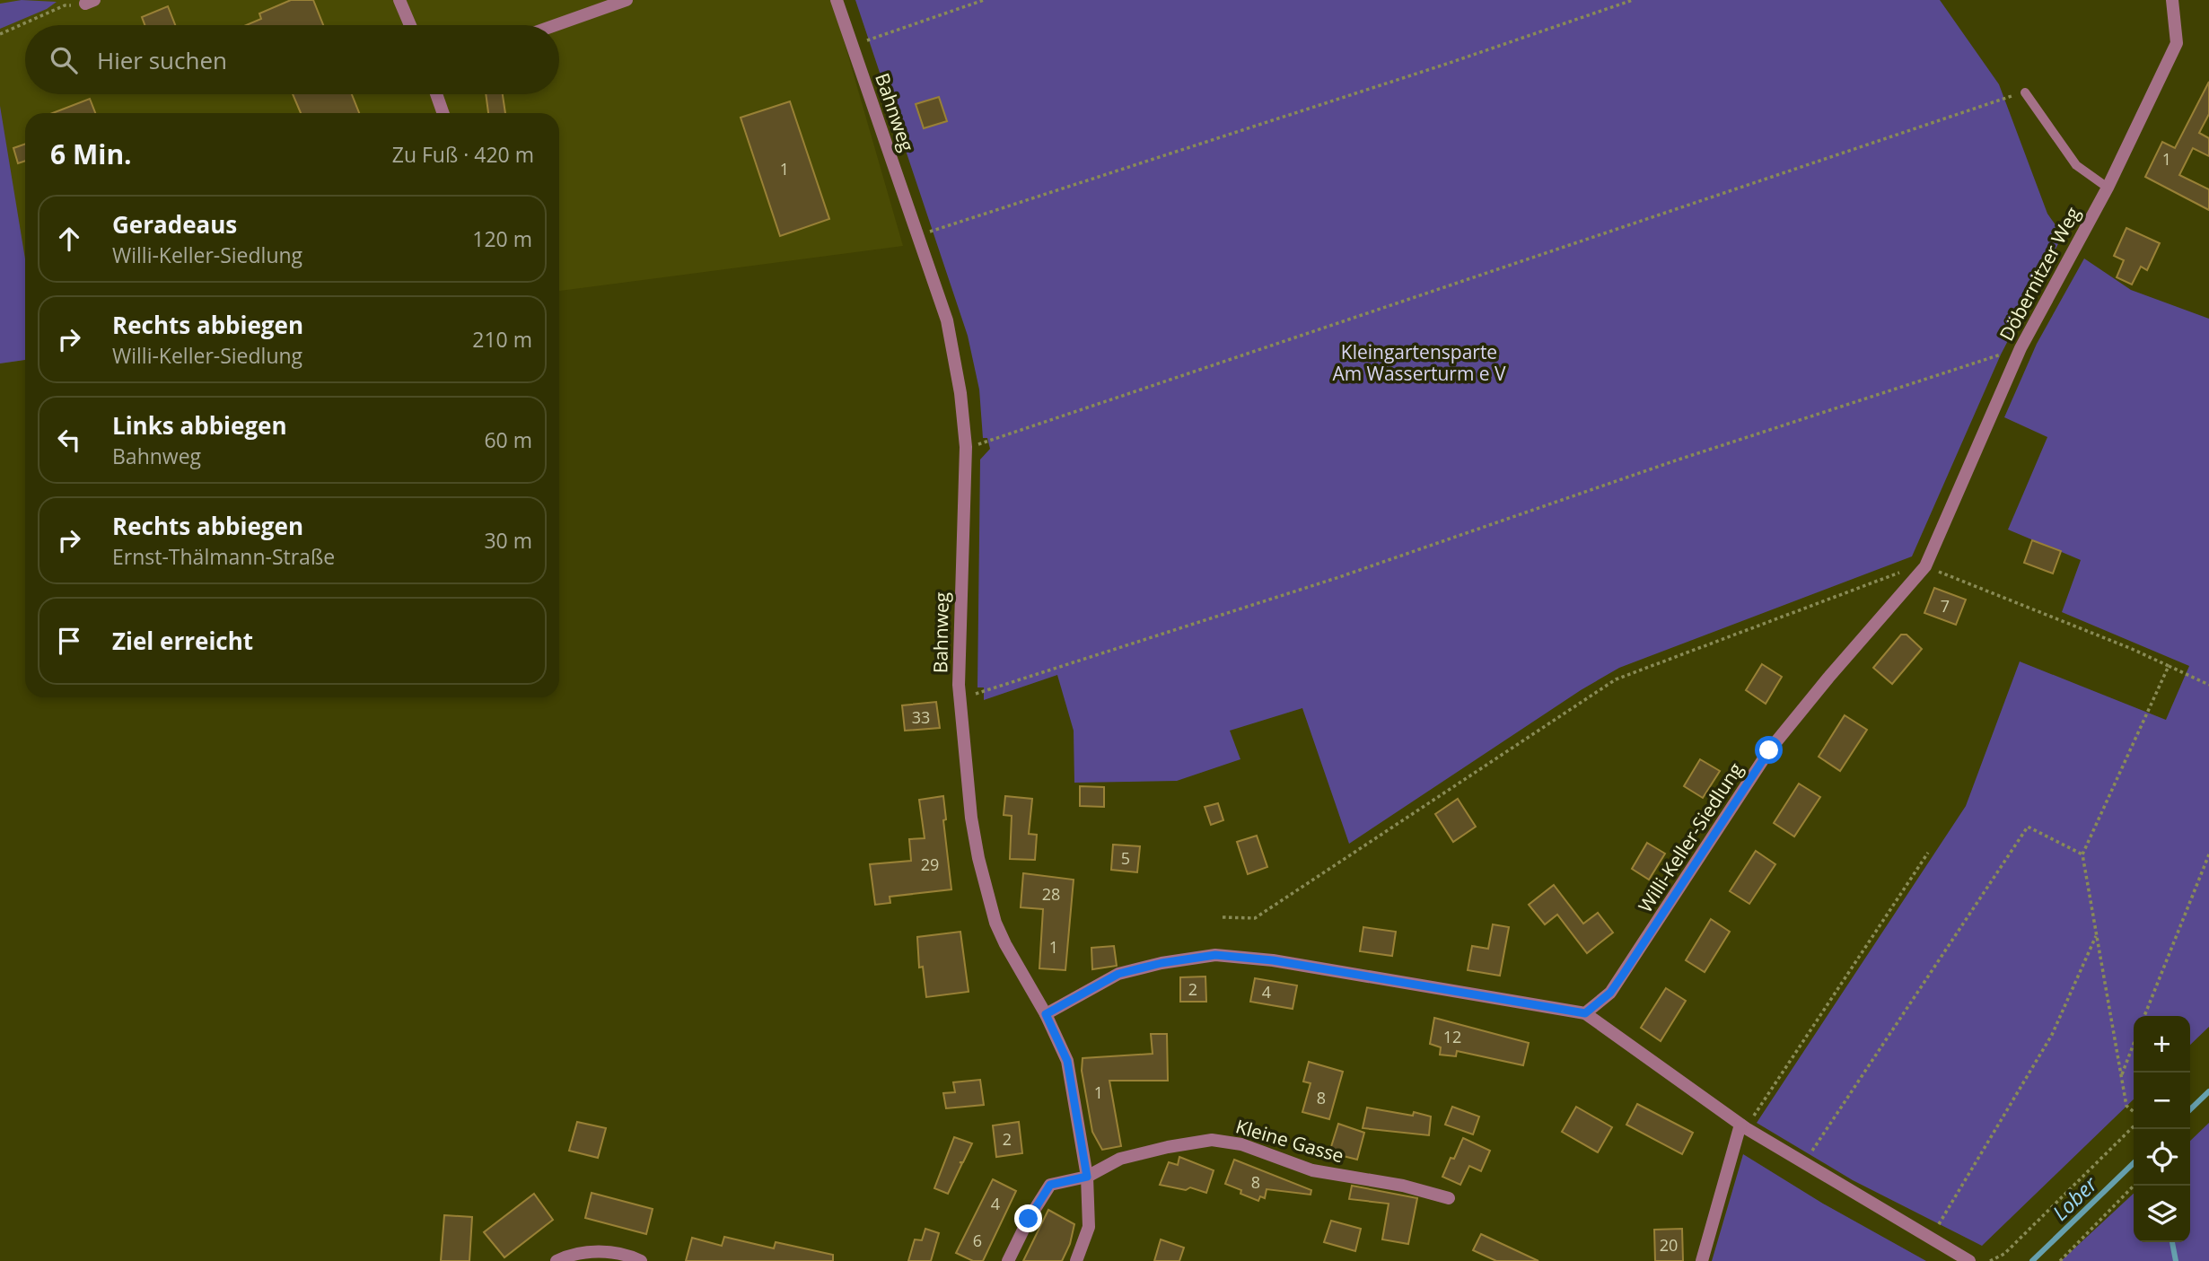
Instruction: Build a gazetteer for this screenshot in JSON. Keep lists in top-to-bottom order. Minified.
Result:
{"streets":{"street":["Bahnweg","Döbernitzer Weg","Willi-Keller-Siedlung","Kleine Gasse"]},"crossings":[["Bahnweg","Kleine Gasse"],["Döbernitzer Weg","Willi-Keller-Siedlung"]],"water":["Lober"],"parks":["Kleingartensparte Am Wasserturm e V"],"house_numbers":["1","1","7","33","5","29","28","1","2","4","12","1","8","2","8","4","6","20"],"page":{"search":"Hier suchen","heading":["6 Min.","Zu Fuß · 420 m"],"list":[["Geradeaus","Willi-Keller-Siedlung","120 m"],["Rechts abbiegen","Willi-Keller-Siedlung","210 m"],["Links abbiegen","Bahnweg","60 m"],["Rechts abbiegen","Ernst-Thälmann-Straße","30 m"],"Ziel erreicht"],"map_buttons":["+","−"]}}
